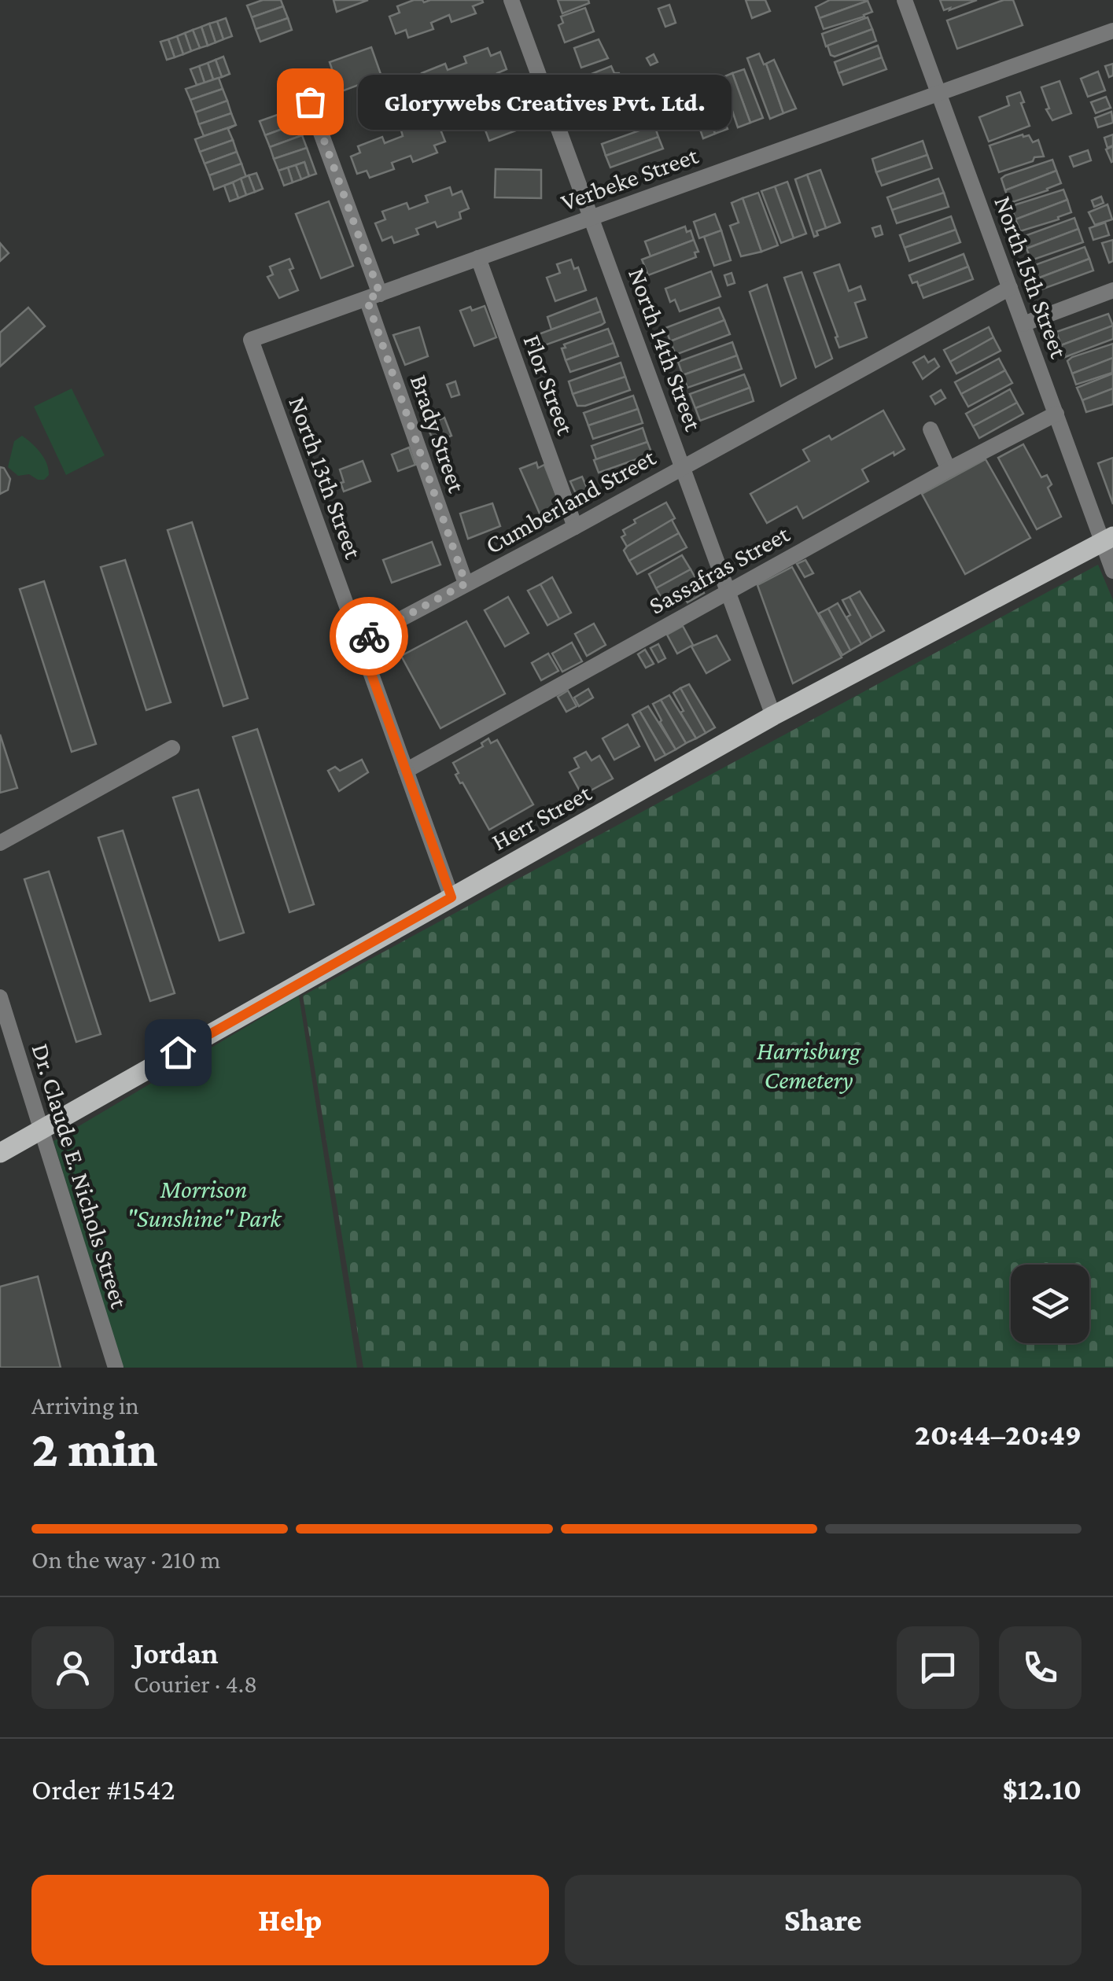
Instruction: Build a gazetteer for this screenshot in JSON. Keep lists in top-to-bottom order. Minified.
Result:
{"streets":{"main road":["Herr Street"],"street":["Verbeke Street","North 15th Street","North 14th Street","Flor Street","Brady Street","North 13th Street","Cumberland Street","Sassafras Street","Dr. Claude E. Nichols Street"]},"crossings":[["Verbeke Street","North 15th Street"],["Verbeke Street","North 14th Street"],["Verbeke Street","Flor Street"],["Verbeke Street","Brady Street"],["Verbeke Street","North 13th Street"],["North 15th Street","Cumberland Street"],["North 15th Street","Sassafras Street"],["North 15th Street","Herr Street"],["North 14th Street","Cumberland Street"],["North 14th Street","Sassafras Street"],["North 14th Street","Herr Street"],["Flor Street","Cumberland Street"],["Brady Street","Cumberland Street"],["North 13th Street","Cumberland Street"],["North 13th Street","Sassafras Street"],["North 13th Street","Herr Street"],["Herr Street","Dr. Claude E. Nichols Street"]],"parks":["Harrisburg Cemetery","Morrison \"Sunshine\" Park"],"places":["Glorywebs Creatives Pvt. Ltd."],"page":{"bubble":"Glorywebs Creatives Pvt. Ltd.","heading":["2 min","Arriving in","20:44–20:49"],"panel":["Jordan","Courier · 4.8","Order #1542","$12.10"],"bar":"On the way · 210 m","buttons":["Help","Share"]}}
